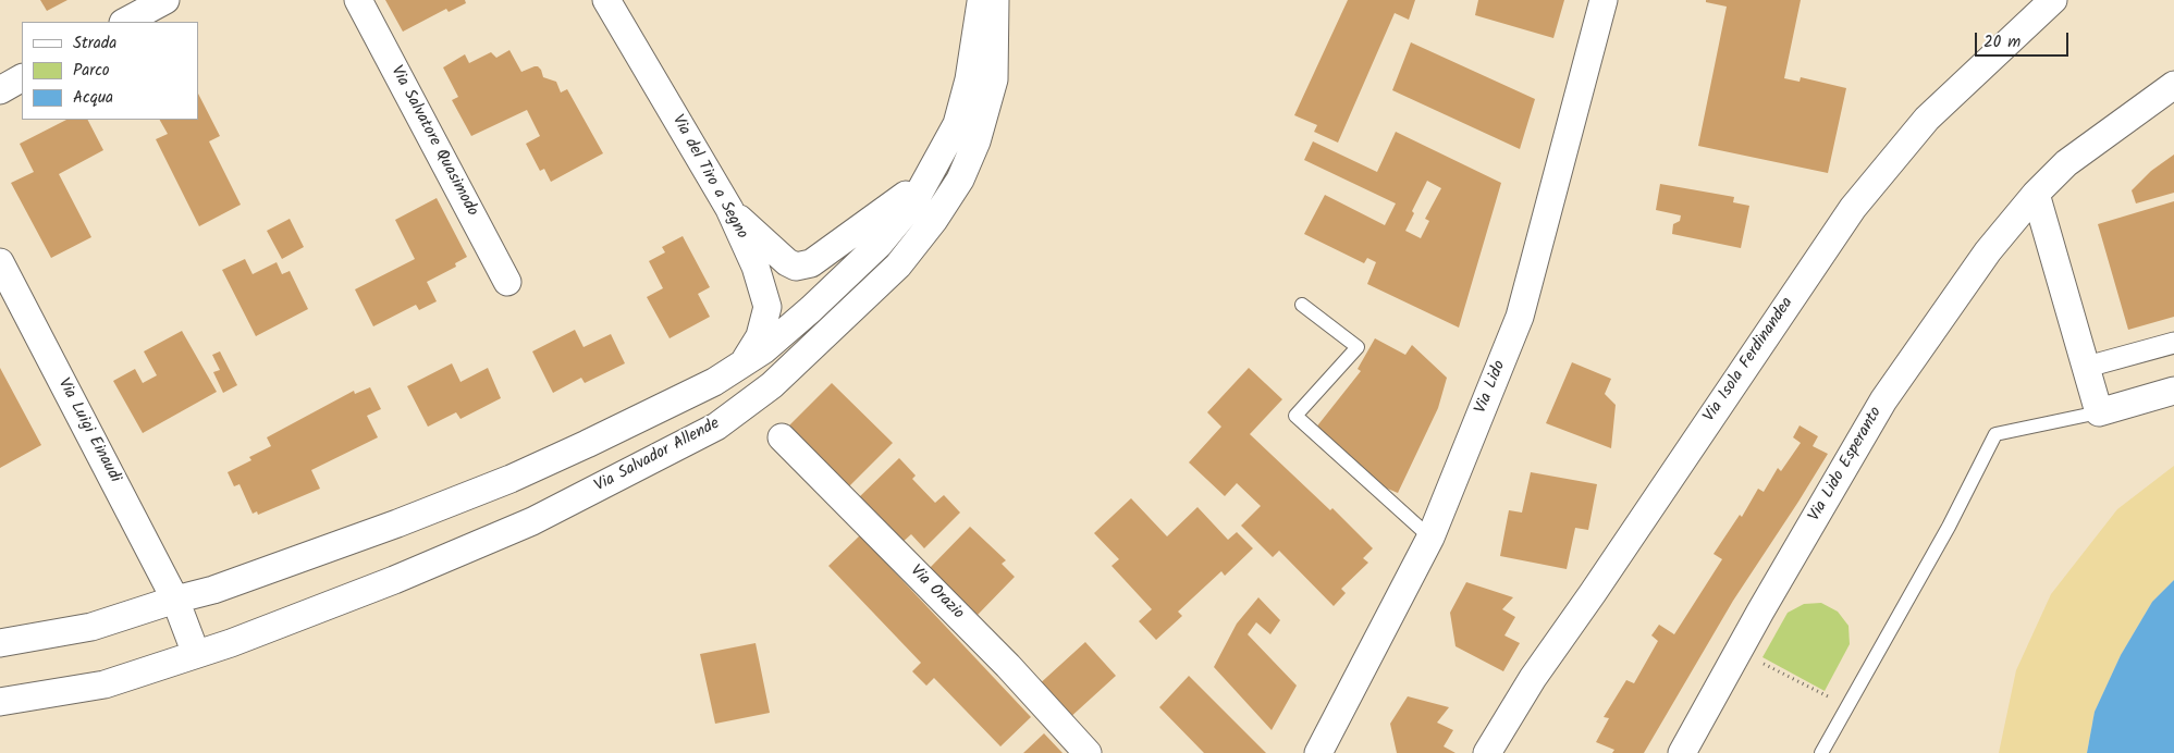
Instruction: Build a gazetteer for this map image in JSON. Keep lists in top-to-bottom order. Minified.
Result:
{"streets":{"street":["Via Salvatore Quasimodo","Via del Tiro a Segno","Via Isola Ferdinandea","Via Lido","Via Luigi Einaudi","Via Salvador Allende","Via Lido Esperanto","Via Orazio"]},"legend":["Strada","Parco","Acqua"],"scale_bar":"20 m"}
